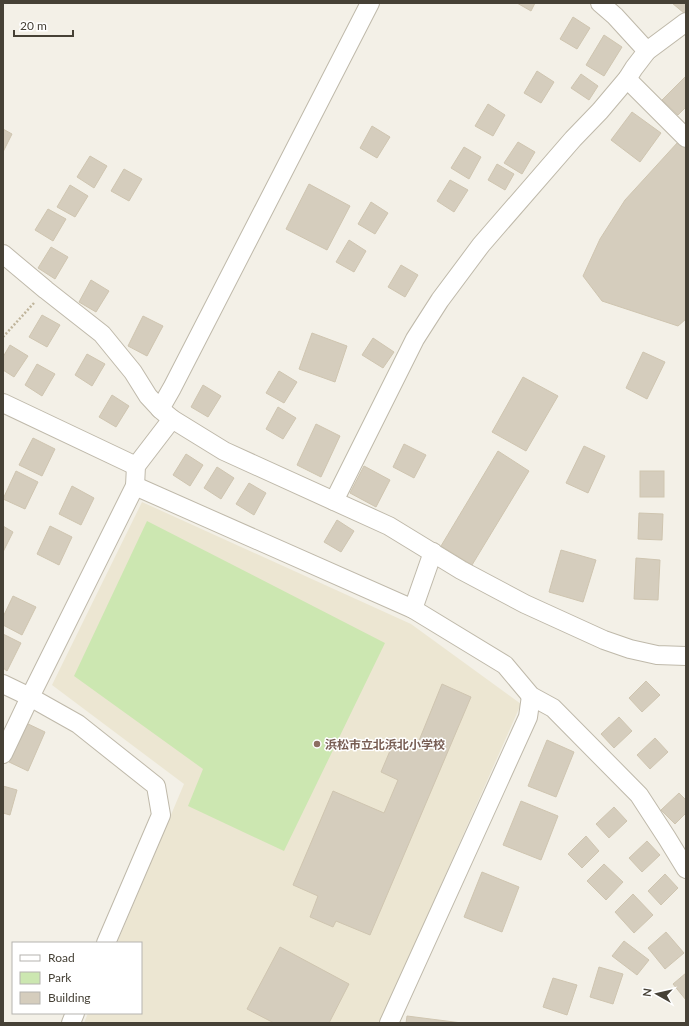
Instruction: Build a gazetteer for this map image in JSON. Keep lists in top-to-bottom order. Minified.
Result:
{"places":["浜松市立北浜北小学校"],"legend":["Road","Park","Building"],"scale_bar":"20 m","north":"left"}
